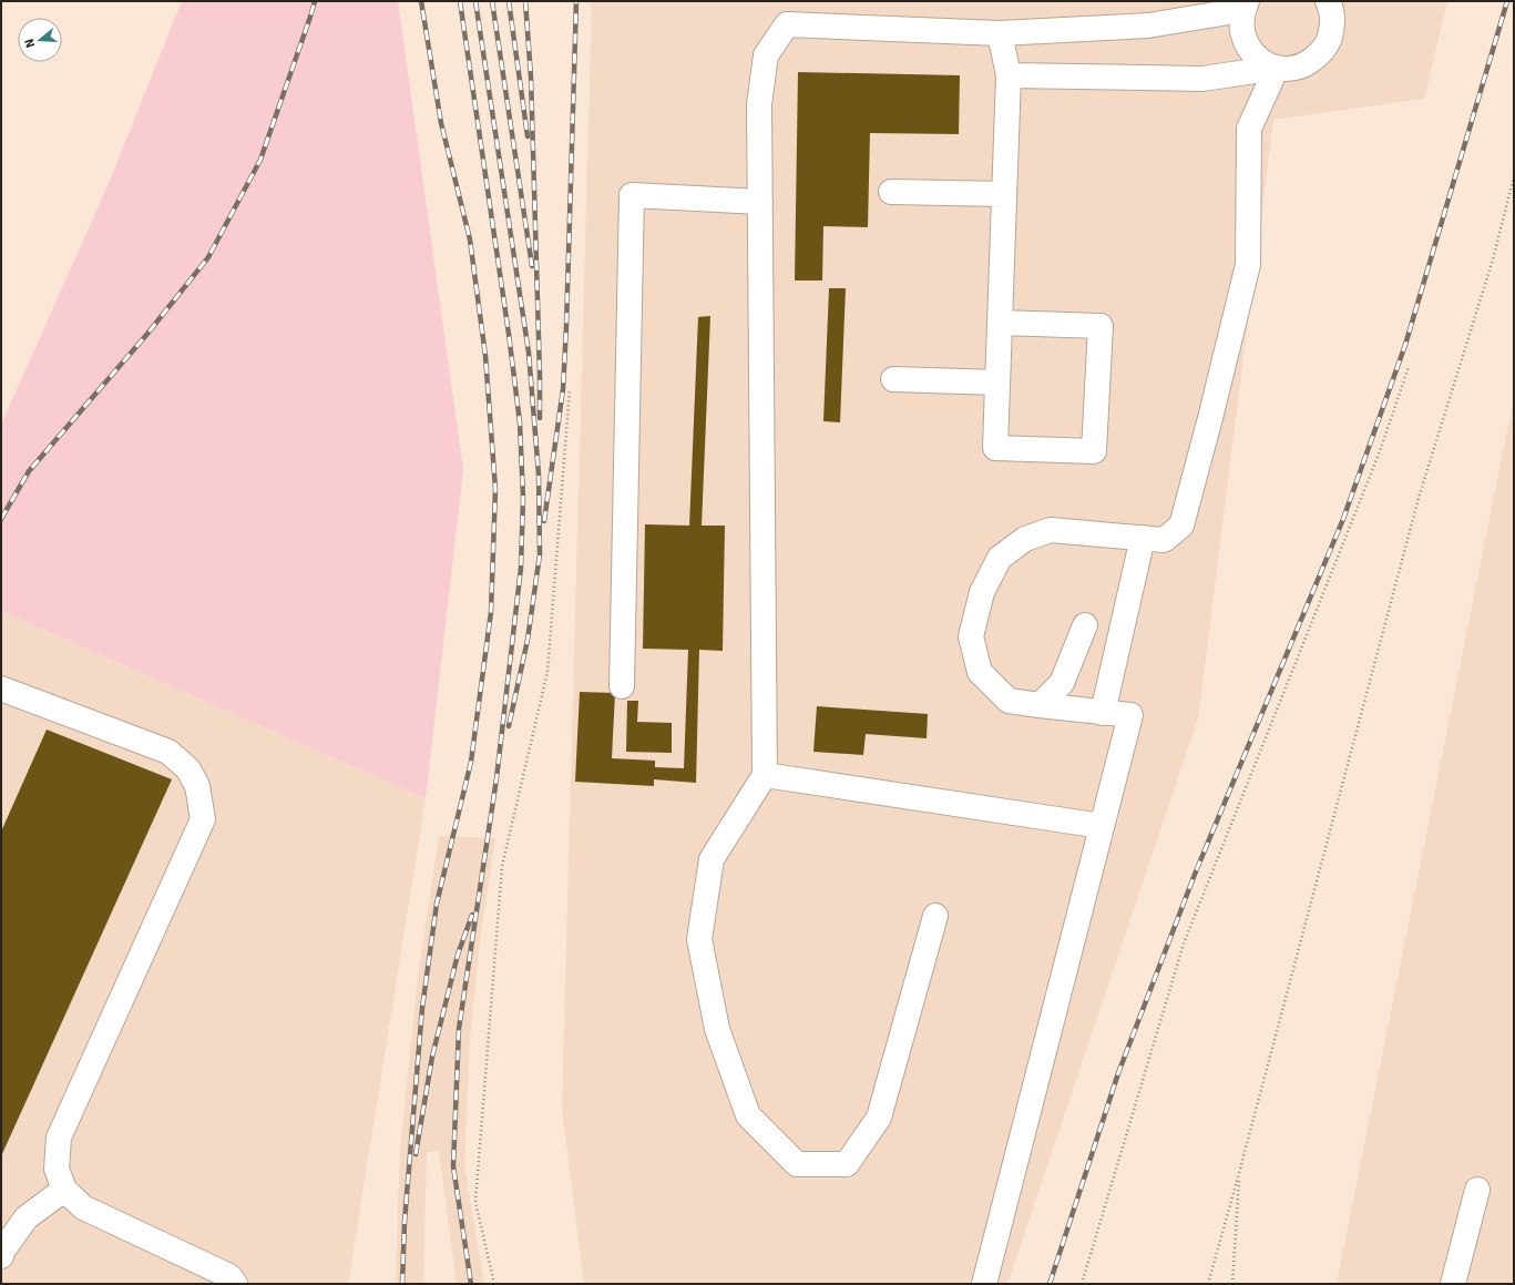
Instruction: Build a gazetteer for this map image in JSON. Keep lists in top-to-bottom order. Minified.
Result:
{"north":"left"}
